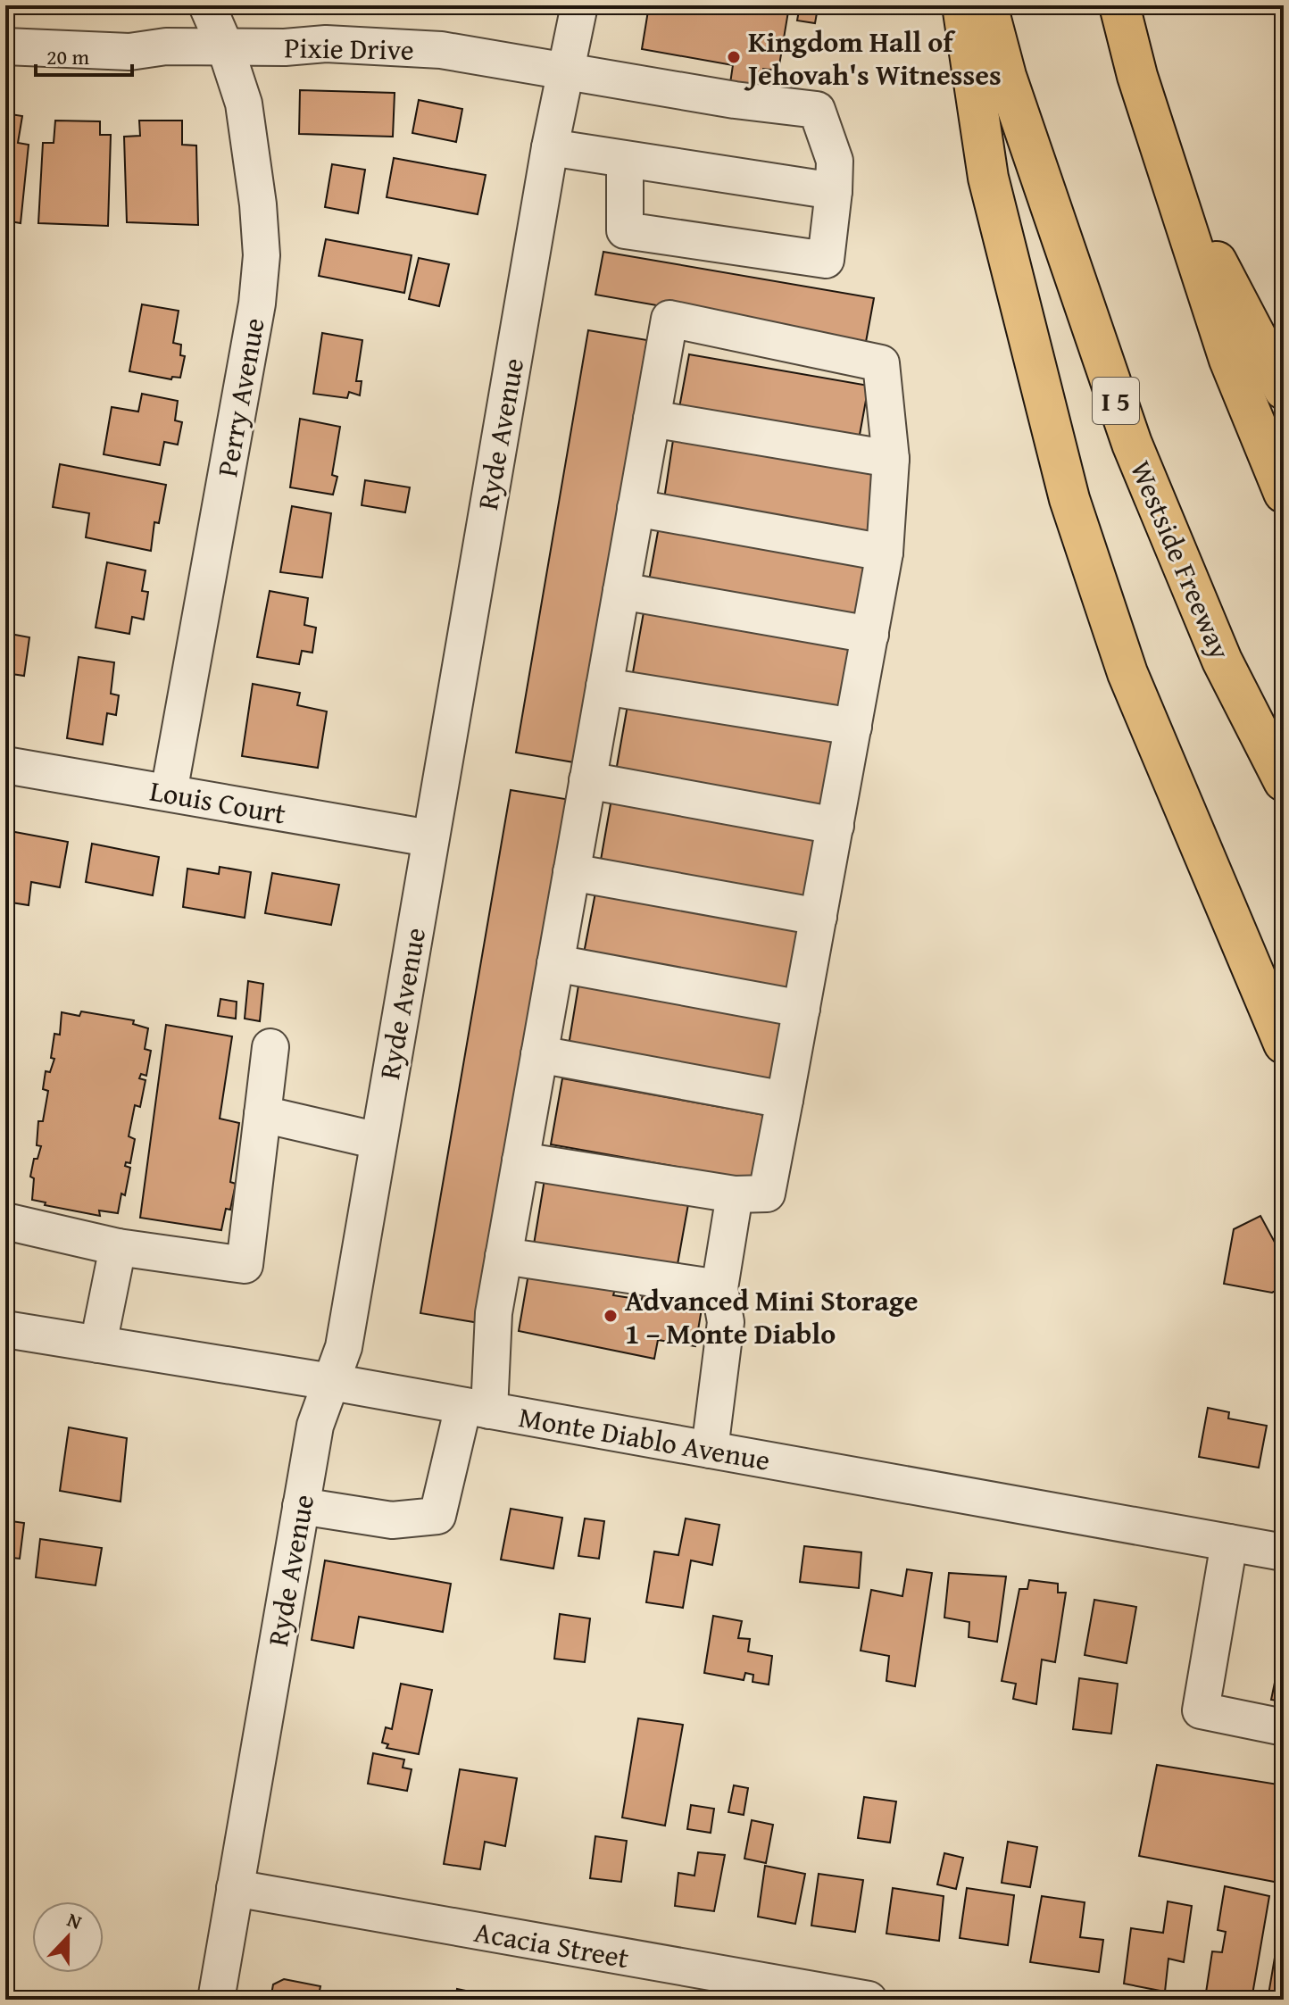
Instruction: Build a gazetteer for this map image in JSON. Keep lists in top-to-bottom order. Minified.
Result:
{"streets":{"highway":["I 5","Westside Freeway"],"street":["Pixie Drive","Perry Avenue","Ryde Avenue","Louis Court","Monte Diablo Avenue","Acacia Street"]},"crossings":[["Pixie Drive","Perry Avenue"],["Pixie Drive","Ryde Avenue"],["Perry Avenue","Louis Court"],["Ryde Avenue","Louis Court"],["Ryde Avenue","Monte Diablo Avenue"],["Ryde Avenue","Acacia Street"]],"places":["Kingdom Hall of Jehovah's Witnesses","Advanced Mini Storage 1 – Monte Diablo"],"scale_bar":"20 m","north":"top"}
